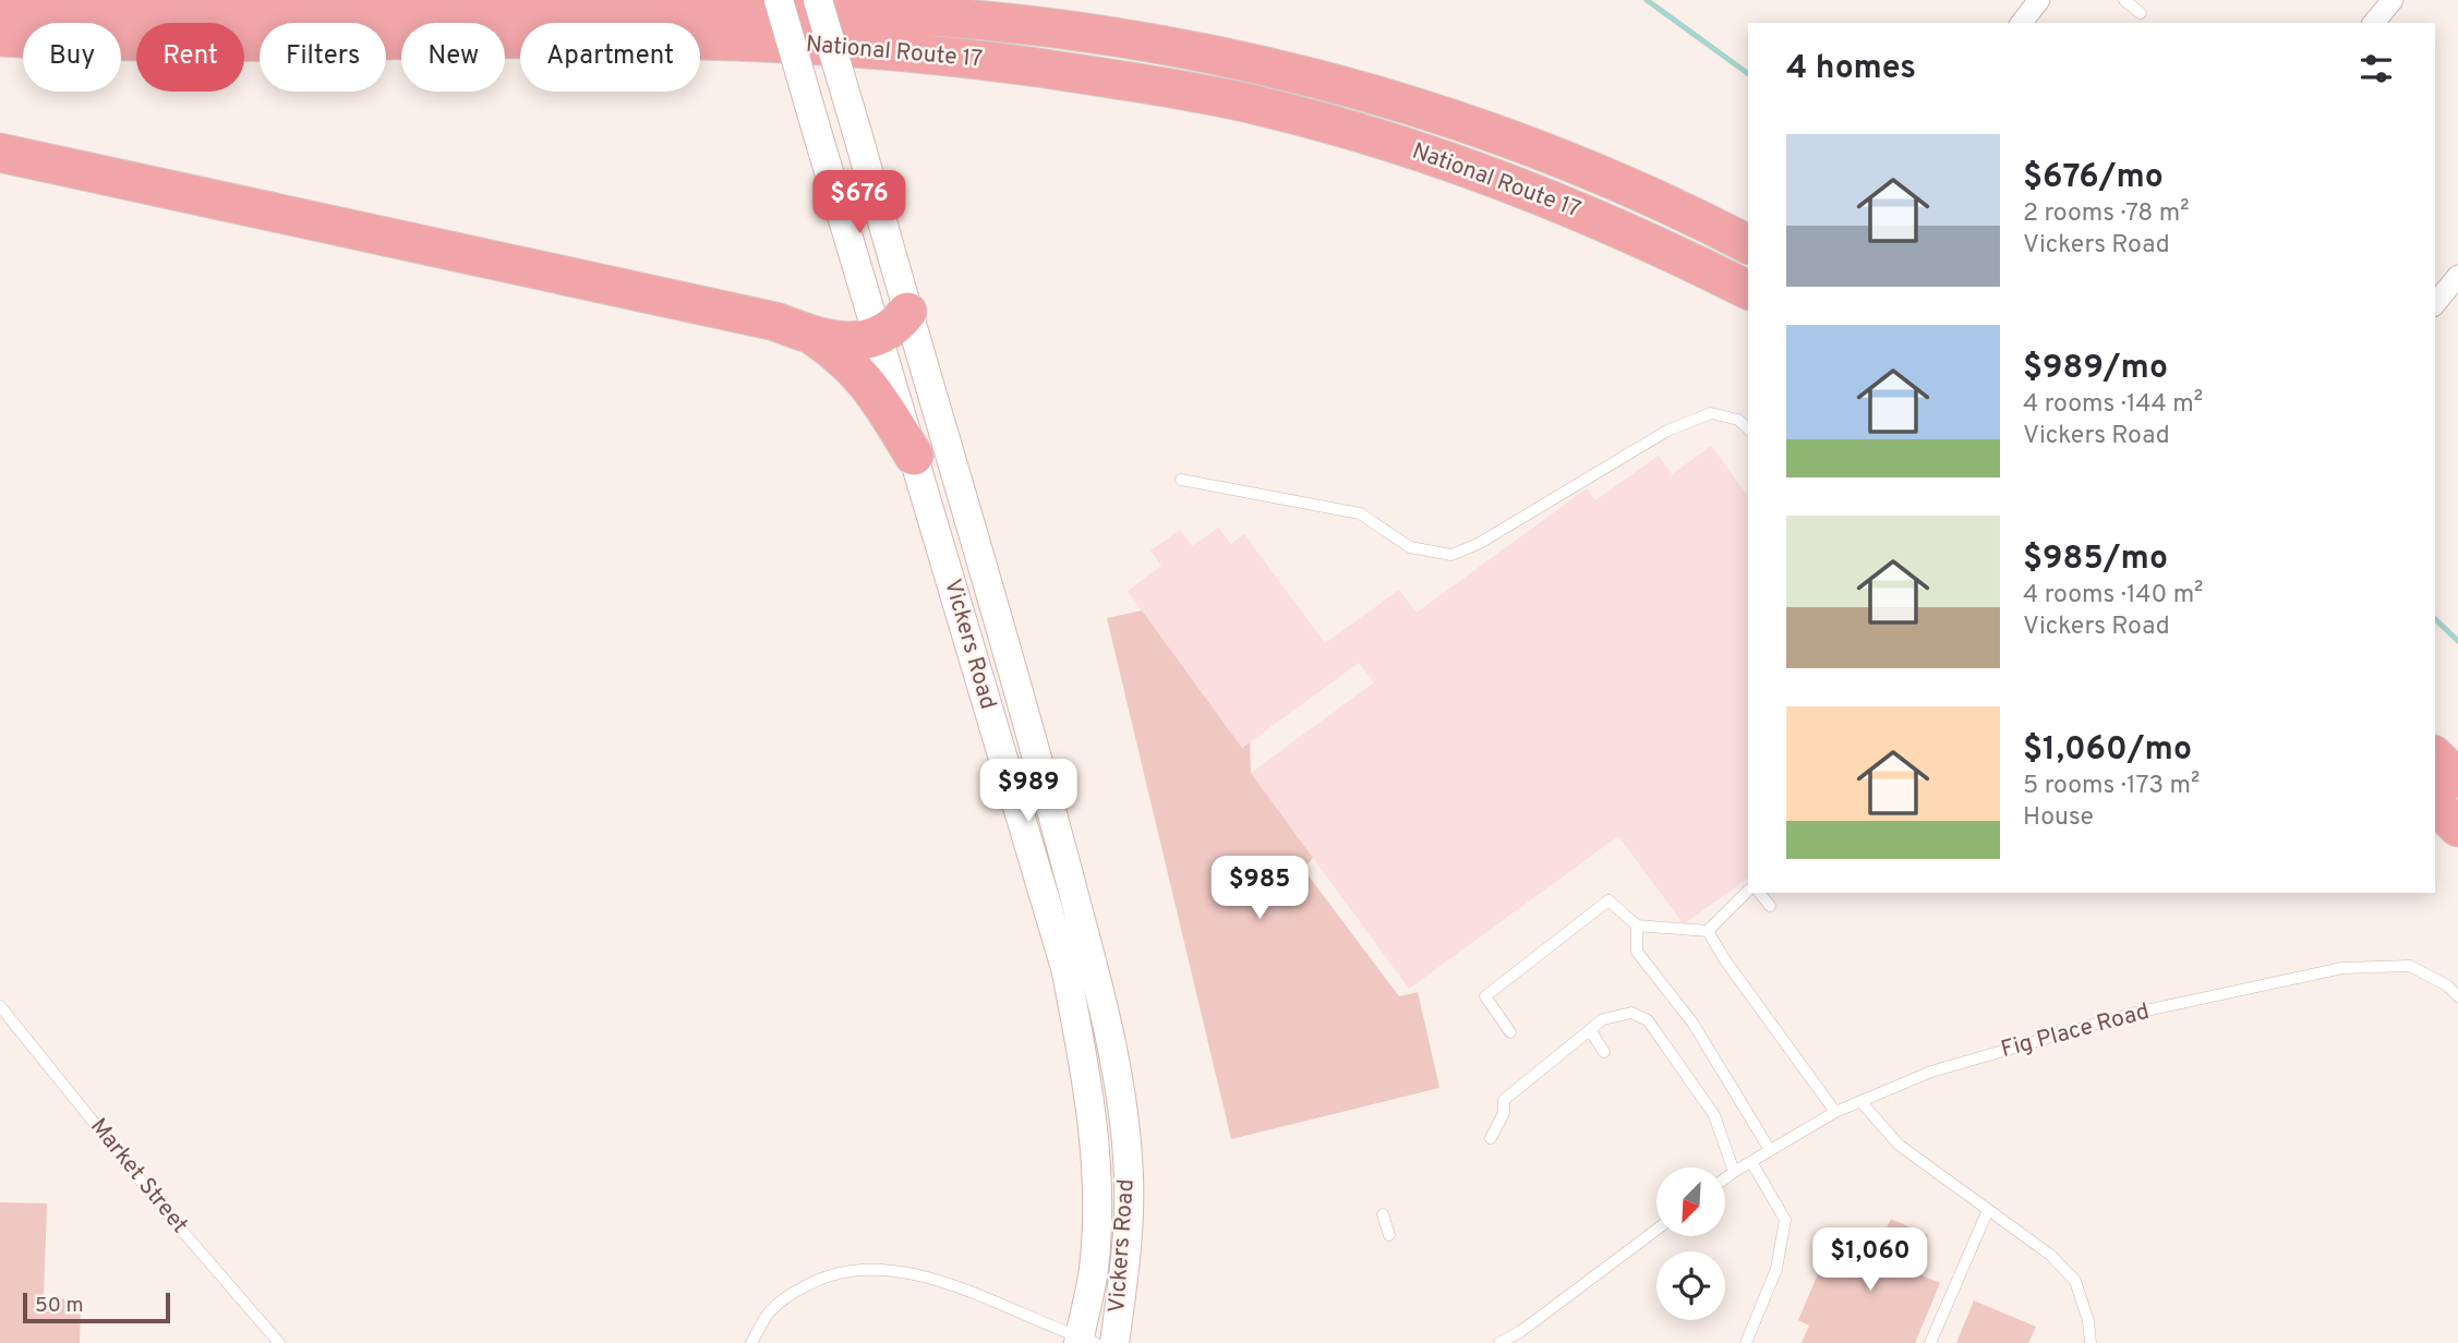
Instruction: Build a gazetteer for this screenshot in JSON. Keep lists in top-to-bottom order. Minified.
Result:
{"streets":{"highway":["National Route 17"],"main road":["Vickers Road"],"lane":["Fig Place Road","Market Street"]},"scale_bar":"50 m","north":"bottom left","page":{"chip":["Buy","Rent","Filters","New","Apartment"],"heading":"4 homes","list":[{"name":"$676/mo","note":"2 rooms · 78 m² · Vickers Road"},{"name":"$989/mo","note":"4 rooms · 144 m² · Vickers Road"},{"name":"$985/mo","note":"4 rooms · 140 m² · Vickers Road"},{"name":"$1,060/mo","note":"5 rooms · 173 m² · House"}],"price":["$676","$989","$985","$1,060"],"scale":"50 m"}}
